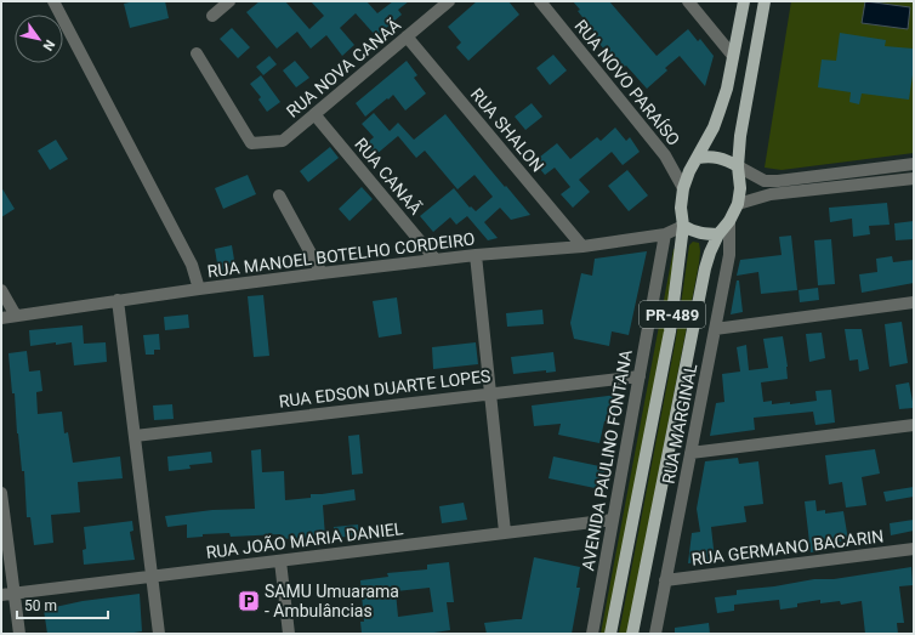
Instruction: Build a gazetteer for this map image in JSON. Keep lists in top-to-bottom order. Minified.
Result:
{"streets":{"main road":["PR-489"],"street":["RUA NOVA CANAÃ","RUA NOVO PARAÍSO","RUA SHALON","RUA CANAÃ","RUA MANOEL BOTELHO CORDEIRO","RUA EDSON DUARTE LOPES","RUA MARGINAL","AVENIDA PAULINO FONTANA","RUA JOÃO MARIA DANIEL","RUA GERMANO BACARIN"]},"crossings":[["RUA NOVA CANAÃ","RUA SHALON"],["RUA NOVA CANAÃ","RUA CANAÃ"],["RUA NOVO PARAÍSO","RUA MANOEL BOTELHO CORDEIRO"],["RUA NOVO PARAÍSO","PR-489"],["RUA NOVO PARAÍSO","RUA MARGINAL"],["RUA SHALON","RUA MANOEL BOTELHO CORDEIRO"],["RUA CANAÃ","RUA MANOEL BOTELHO CORDEIRO"],["RUA MANOEL BOTELHO CORDEIRO","PR-489"],["RUA MANOEL BOTELHO CORDEIRO","RUA MARGINAL"],["RUA MANOEL BOTELHO CORDEIRO","AVENIDA PAULINO FONTANA"],["PR-489","RUA MARGINAL"],["RUA EDSON DUARTE LOPES","AVENIDA PAULINO FONTANA"],["RUA MARGINAL","RUA GERMANO BACARIN"],["AVENIDA PAULINO FONTANA","RUA JOÃO MARIA DANIEL"]],"places":{"parking":["SAMU Umuarama - Ambulâncias"]},"scale_bar":"50 m","north":"bottom right"}
